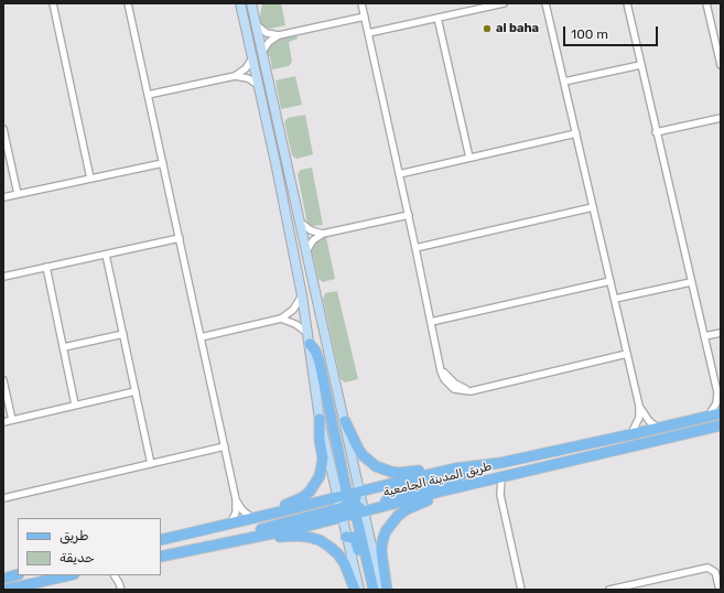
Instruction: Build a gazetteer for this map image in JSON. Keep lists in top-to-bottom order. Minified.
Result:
{"streets":{"main road":["طريق المدينة الجامعية"]},"places":["al baha"],"legend":["طريق","حديقة"],"scale_bar":"100 m"}
